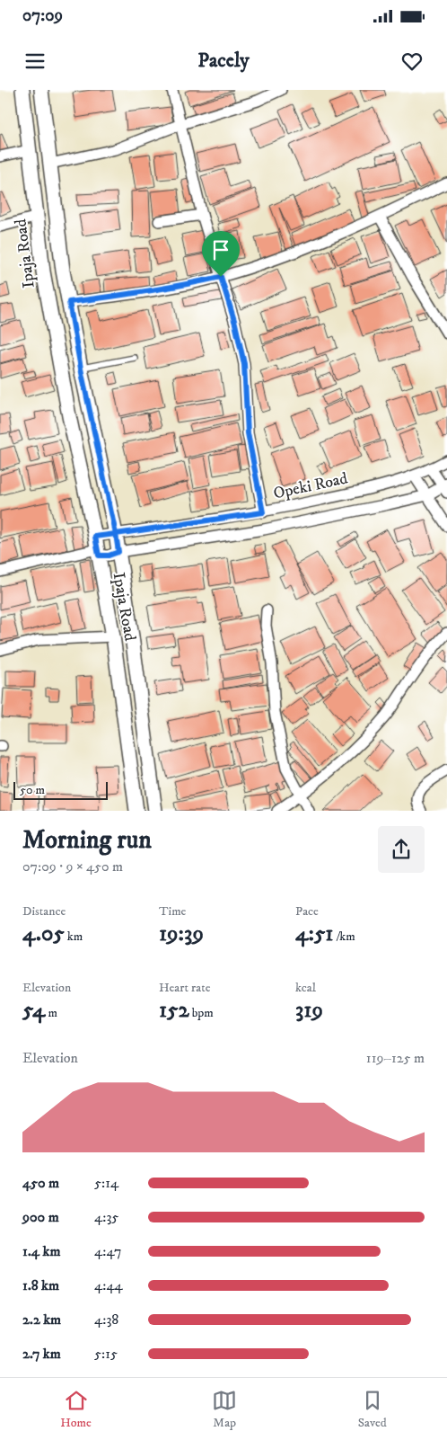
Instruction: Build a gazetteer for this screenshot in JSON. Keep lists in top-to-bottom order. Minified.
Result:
{"streets":{"main road":["Ipaja Road"],"street":["Opeki Road"]},"crossings":[["Ipaja Road","Opeki Road"]],"scale_bar":"50 m","page":{"status":"07:09","header":"Pacely","scale":"50 m","heading":["Morning run","07:09 · 9 × 450 m"],"stats":[["Distance","4.05 km"],["Time","19:39"],["Pace","4:51 /km"],["Elevation","54 m"],["Heart rate","152 bpm"],["kcal","319"]],"chart":["Elevation","119–125 m"],"list":[{"name":"450 m","note":"5:14"},{"name":"900 m","note":"4:35"},{"name":"1.4 km","note":"4:47"},{"name":"1.8 km","note":"4:44"},{"name":"2.2 km","note":"4:38"},{"name":"2.7 km","note":"5:15"}],"tabs":["Home","Map","Saved"]}}
